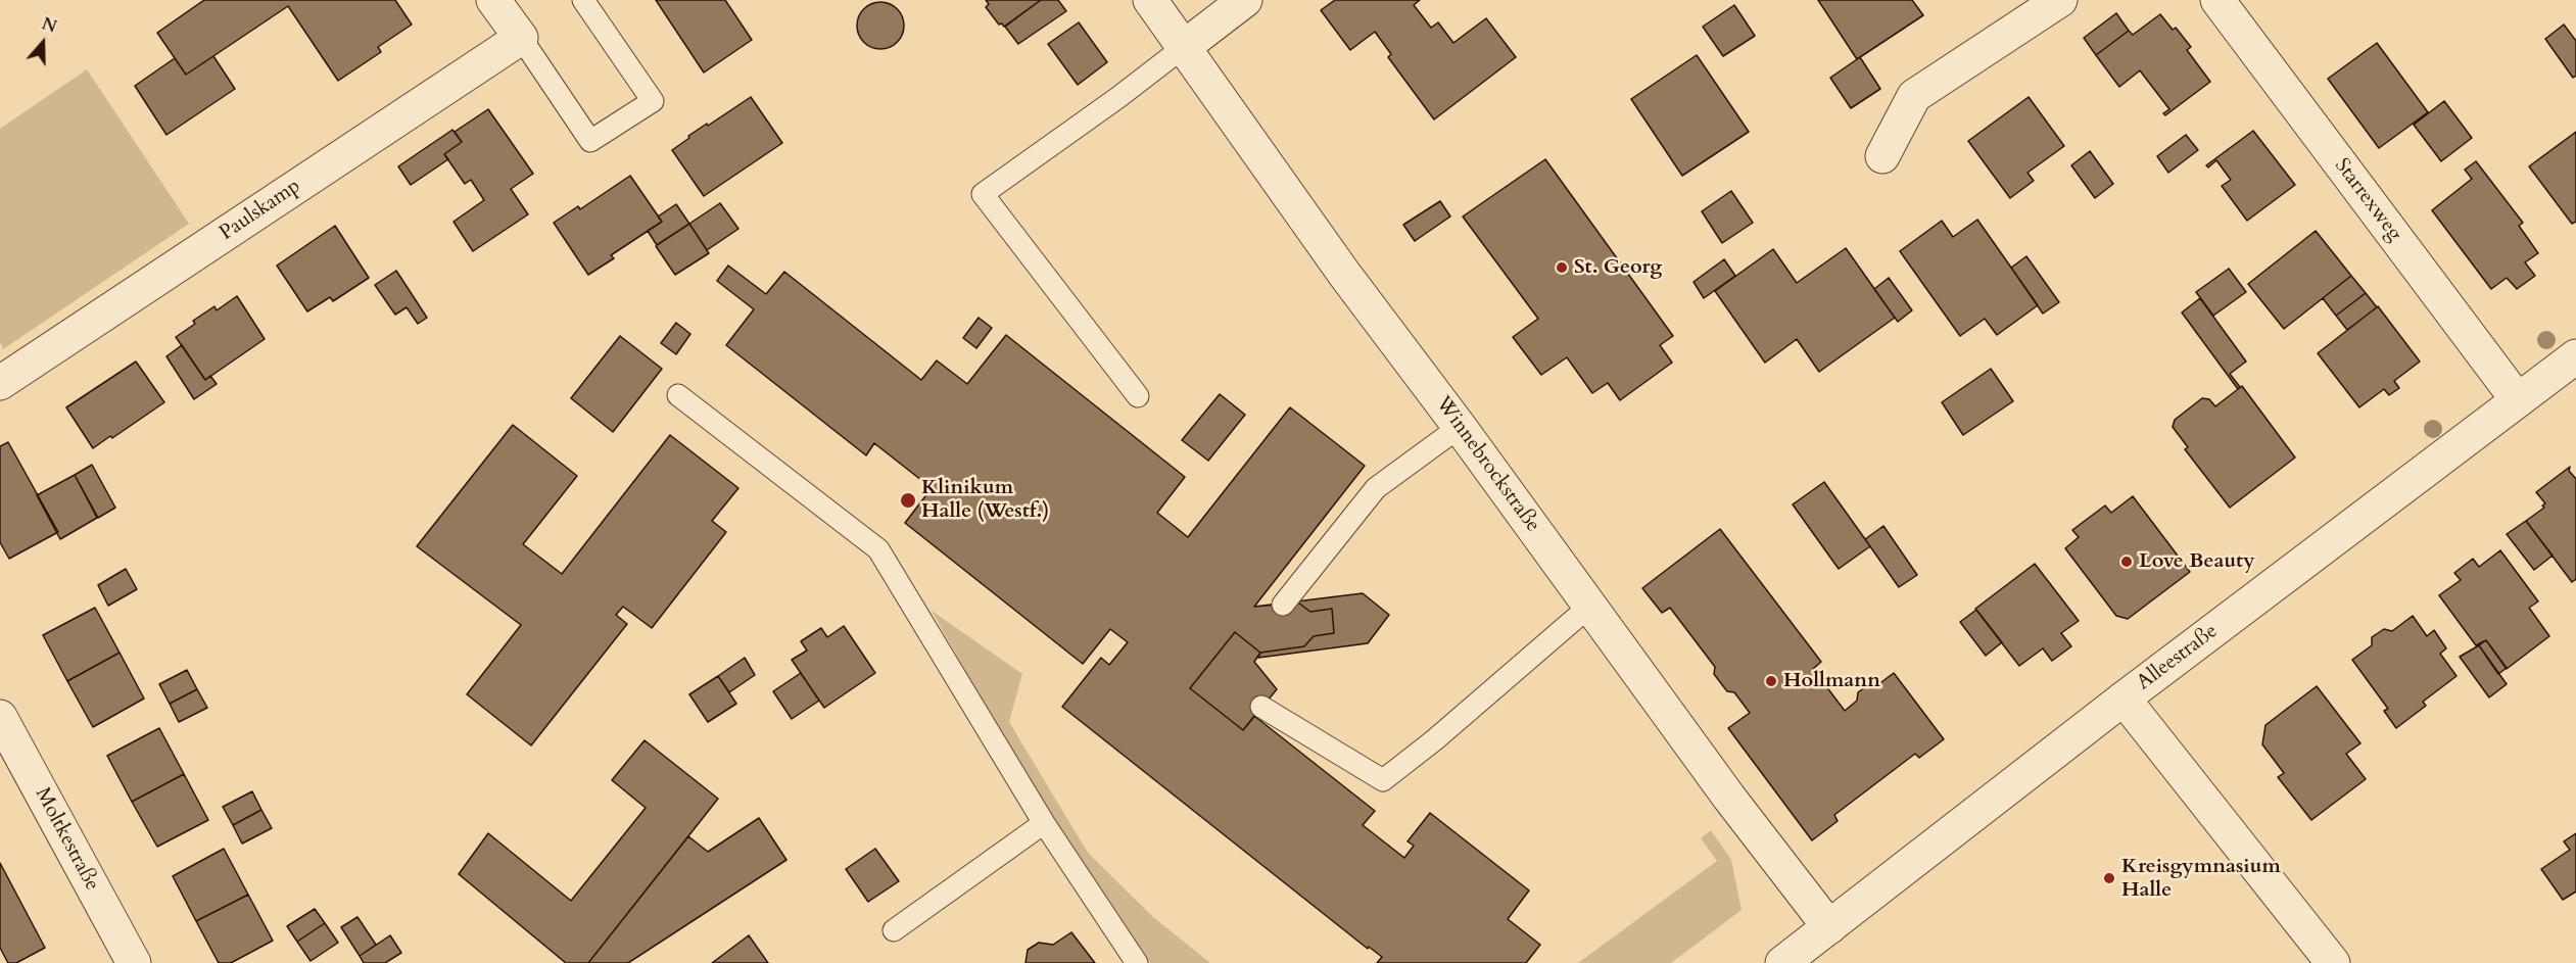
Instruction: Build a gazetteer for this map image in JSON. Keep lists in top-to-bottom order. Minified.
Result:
{"streets":{"street":["Starrexweg","Paulskamp","Winnebrockstraße","Alleestraße","Moltkestraße"]},"crossings":[["Starrexweg","Alleestraße"],["Winnebrockstraße","Alleestraße"]],"places":["St. Georg","Klinikum Halle (Westf.)","Love Beauty","Hollmann","Kreisgymnasium Halle"],"north":"top"}
